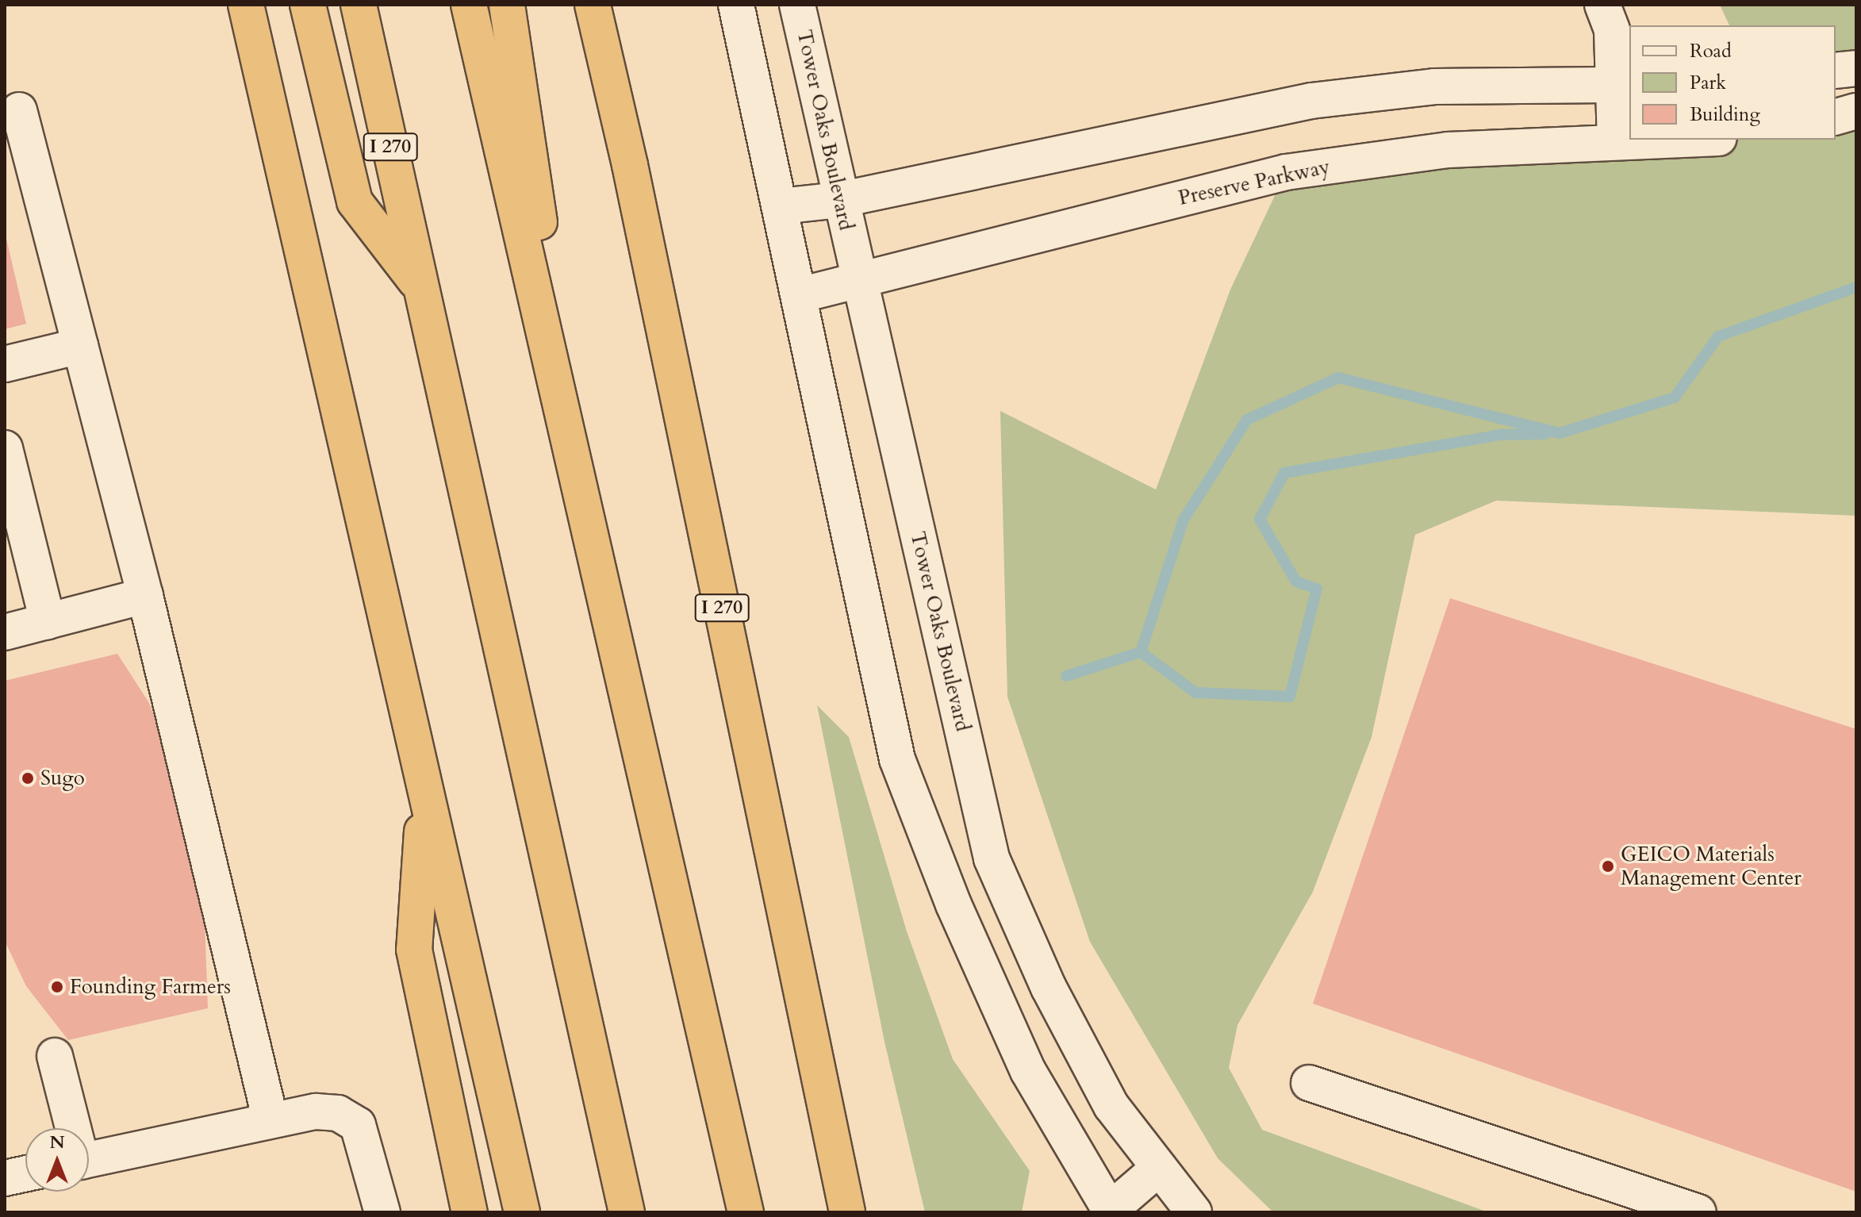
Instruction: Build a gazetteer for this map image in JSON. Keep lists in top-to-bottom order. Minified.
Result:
{"streets":{"highway":["I 270"],"street":["Tower Oaks Boulevard","Preserve Parkway"]},"crossings":[["Tower Oaks Boulevard","Preserve Parkway"]],"places":["Sugo","GEICO Materials Management Center","Founding Farmers"],"legend":["Road","Park","Building"],"north":"top"}
